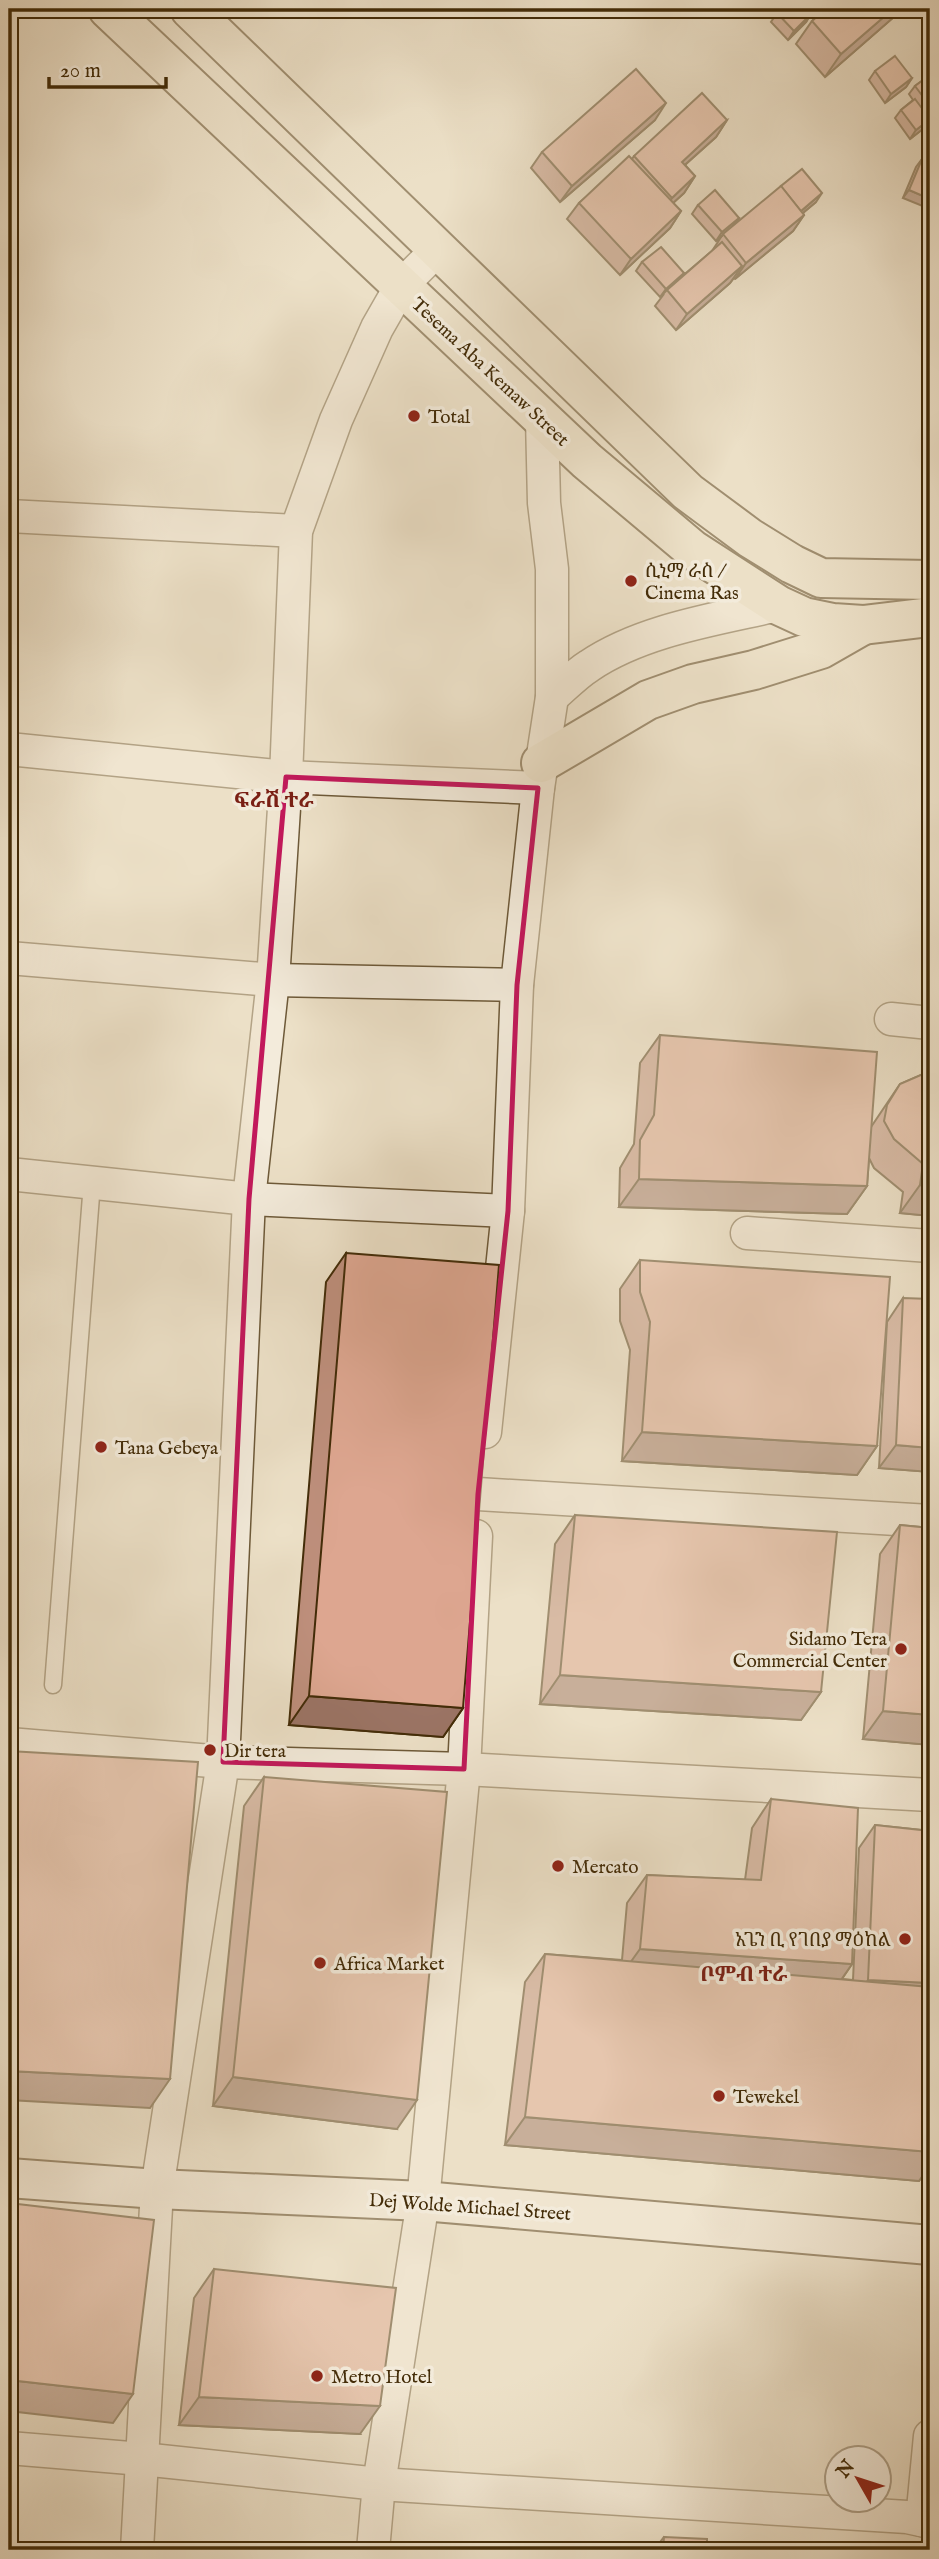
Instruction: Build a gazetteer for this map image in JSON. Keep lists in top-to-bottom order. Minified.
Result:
{"streets":{"main road":["Tesema Aba Kemaw Street"],"street":["Dej Wolde Michael Street"]},"districts":["ፍራሽ ተራ","ቦምብ ተራ"],"places":["Total","ሲኒማ ራስ / Cinema Ras","Tana Gebeya","Sidamo Tera Commercial Center","Dir tera","Mercato","አጌን ቢ የገበያ ማዕከል","Africa Market","Tewekel","Metro Hotel"],"scale_bar":"20 m","north":"top left"}
